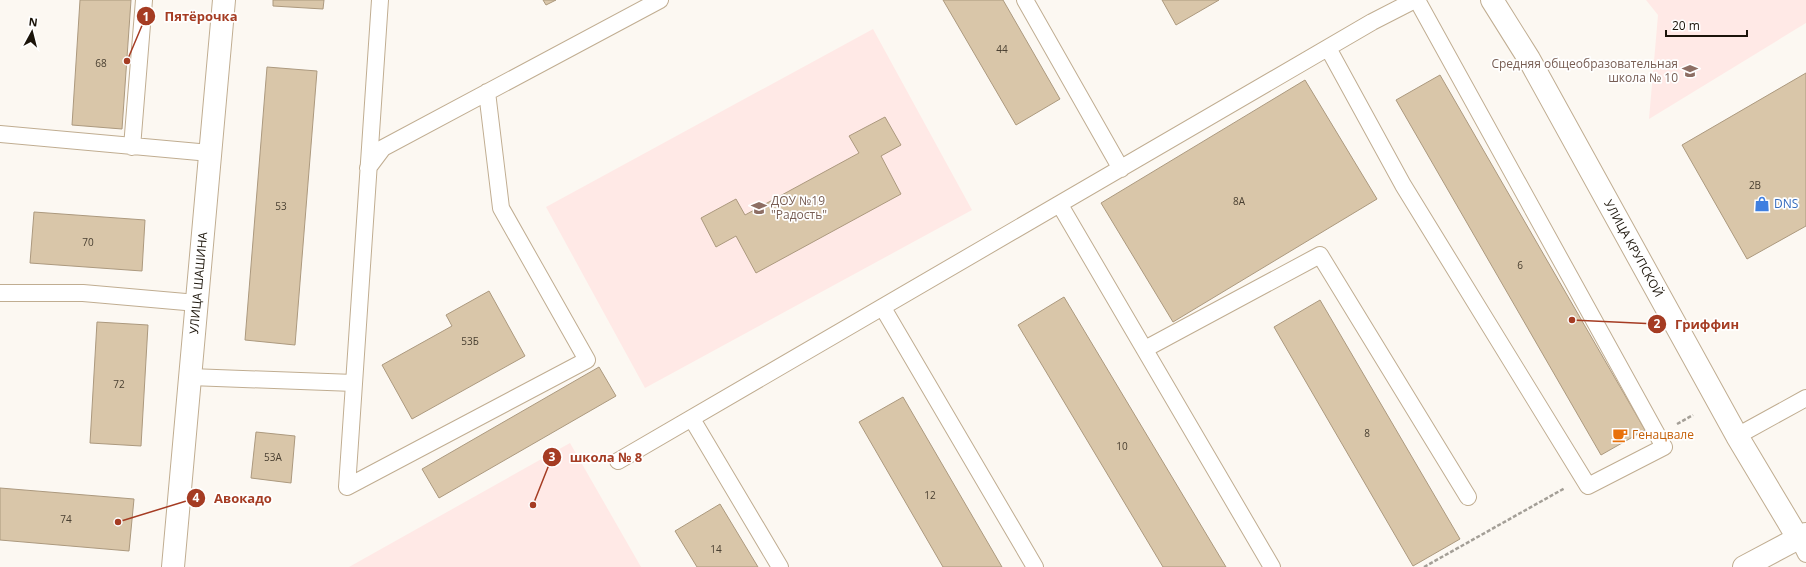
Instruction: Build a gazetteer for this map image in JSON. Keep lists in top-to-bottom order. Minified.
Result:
{"streets":{"main road":["УЛИЦА КРУПСКОЙ","УЛИЦА ШАШИНА"]},"places":{"other":["Пятёрочка","Гриффин","школа № 8","Авокадо"],"school or university":["Средняя общеобразовательная школа № 10","ДОУ №19 \"Радость\""],"shop":["DNS"],"cafe":["Генацвале"]},"house_numbers":["44","68","2В","8А","53","70","6","53Б","72","8","10","53А","12","74","14"],"scale_bar":"20 m","north":"top"}
